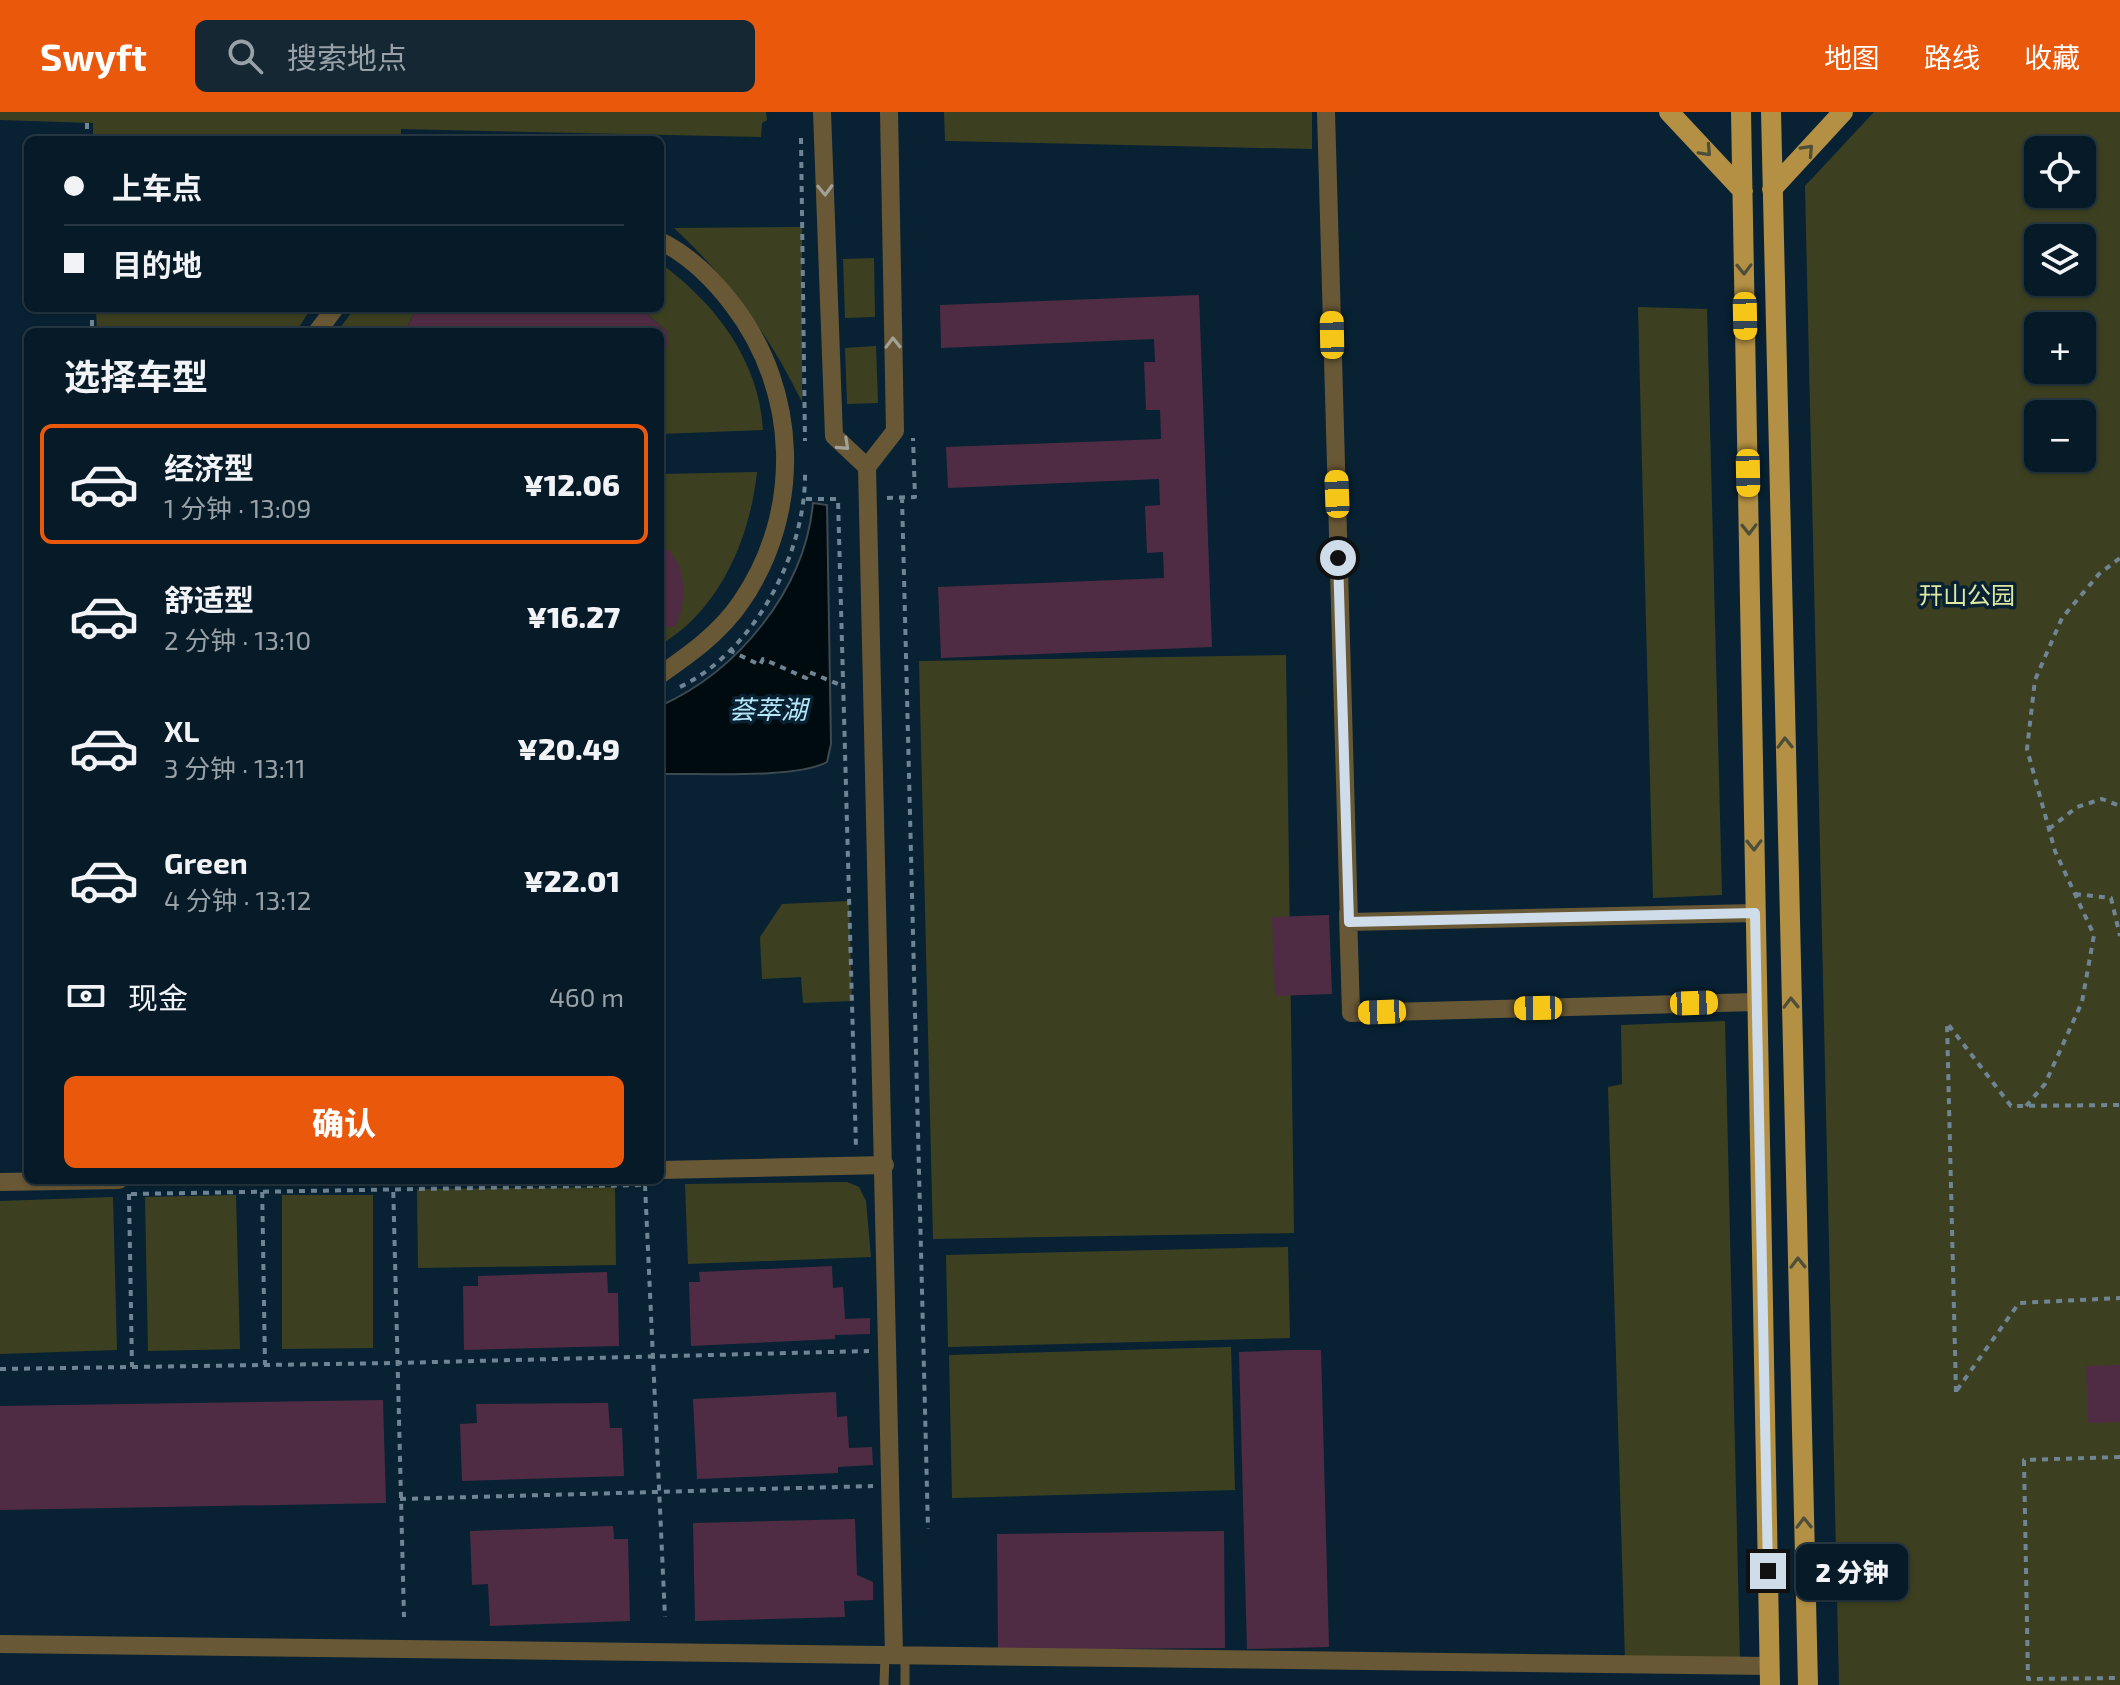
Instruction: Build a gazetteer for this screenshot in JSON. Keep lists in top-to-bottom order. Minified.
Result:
{"water":["荟萃湖"],"parks":["幵山公园"],"page":{"header":"Swyft","search":"搜索地点","nav":["地图","路线","收藏"],"map_buttons":["+","−"],"banner":["上车点","目的地"],"heading":"选择车型","list":[{"name":"经济型","note":"1 分钟 · 13:09","value":"¥12.06"},{"name":"舒适型","note":"2 分钟 · 13:10","value":"¥16.27"},{"name":"XL","note":"3 分钟 · 13:11","value":"¥20.49"},{"name":"Green","note":"4 分钟 · 13:12","value":"¥22.01"}],"pay":["现金","460 m"],"buttons":"确认","bubble":"2 分钟"}}
